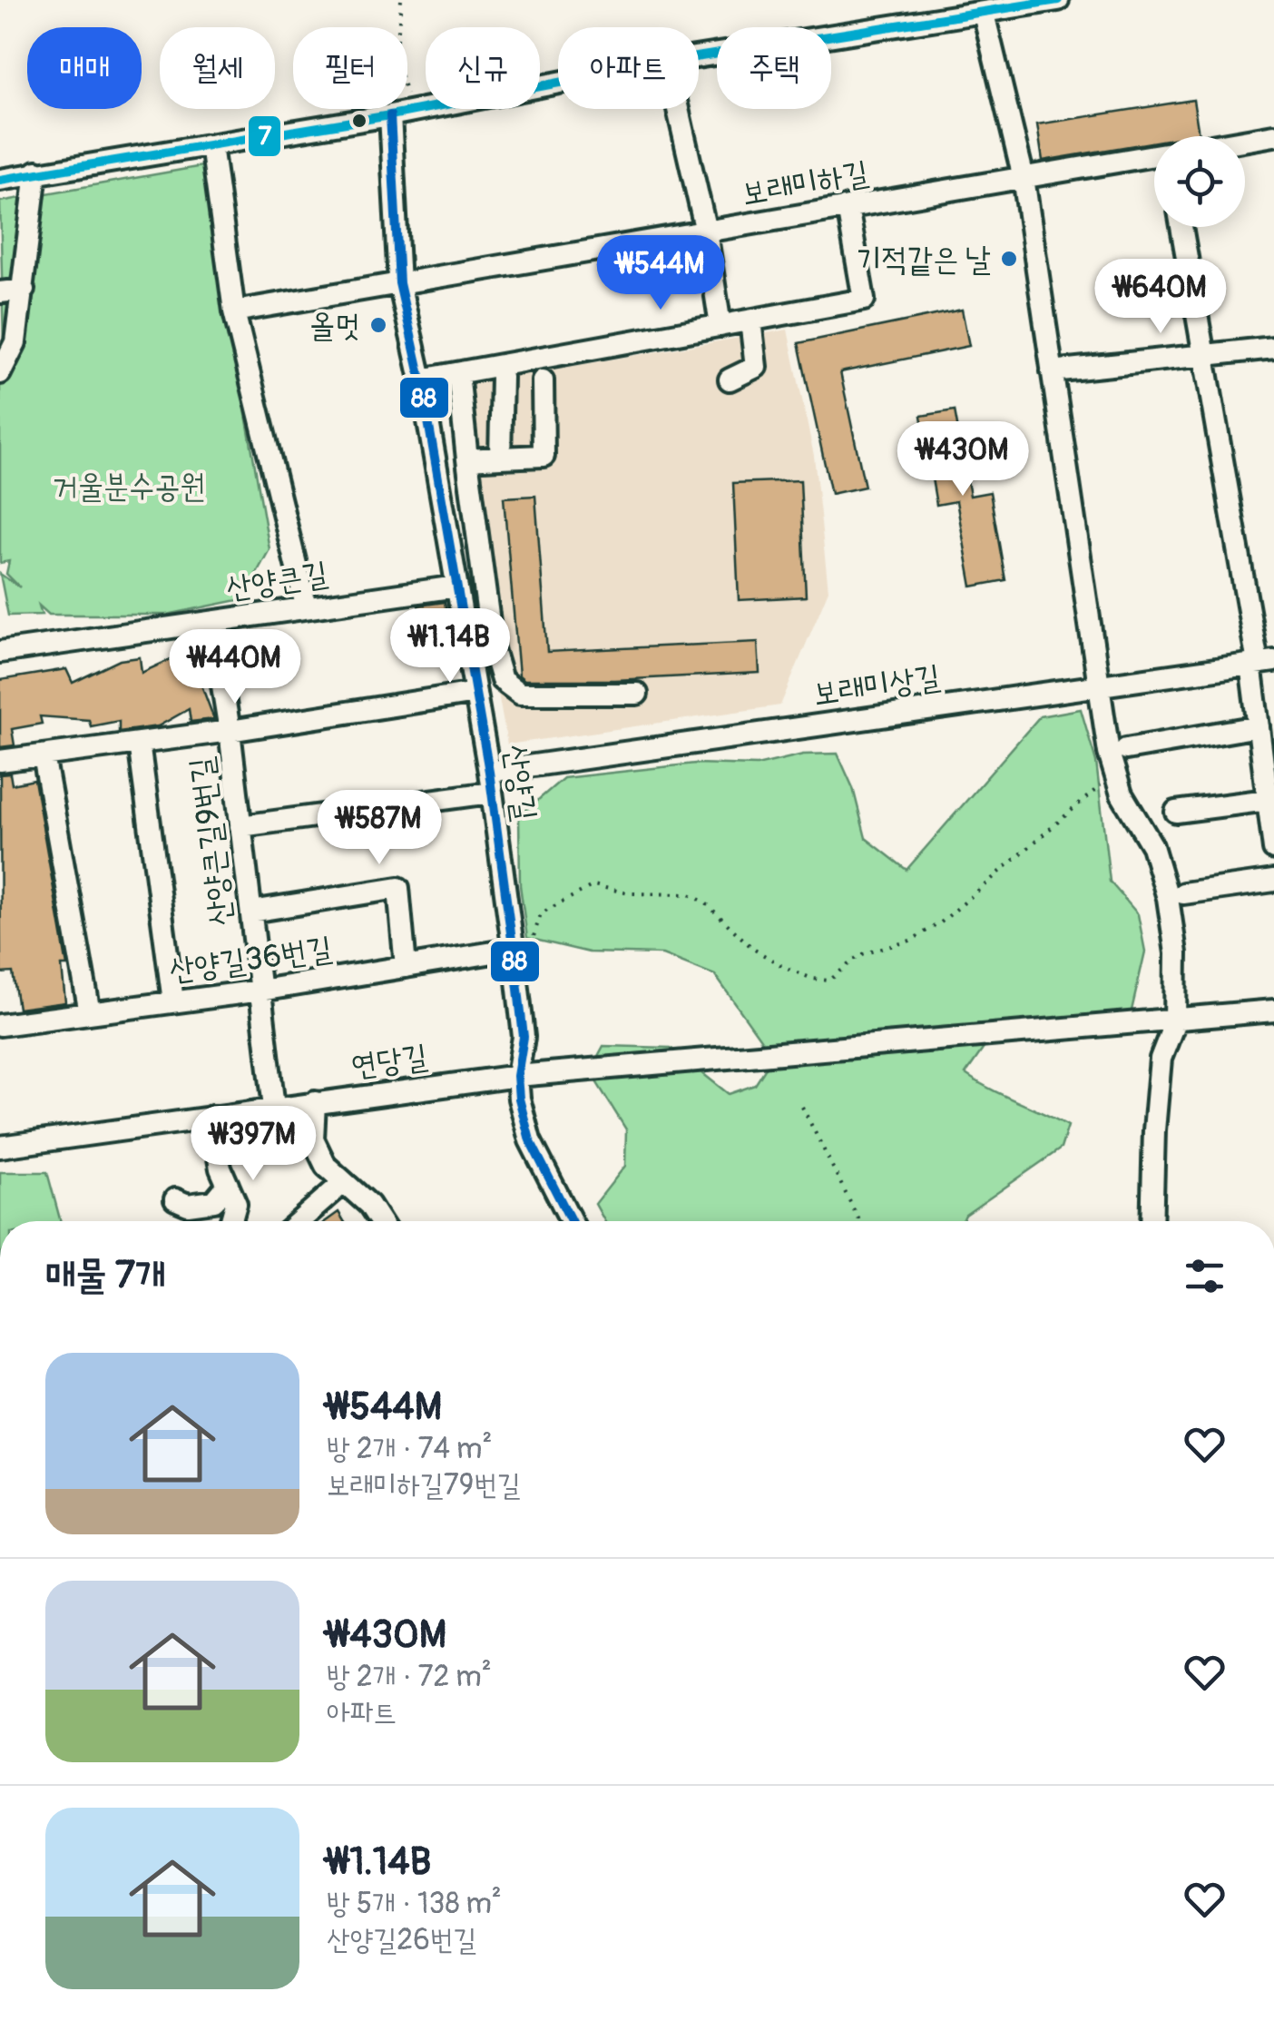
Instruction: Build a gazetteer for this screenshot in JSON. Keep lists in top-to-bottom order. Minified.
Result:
{"streets":{"street":["보래미하길","산양큰길","보래미상길","산양길","산양큰길9번길","산양길36번길","연당길"]},"crossings":[["보래미하길","산양길"],["산양큰길","산양길"],["산양큰길","산양큰길9번길"],["보래미상길","산양길"],["보래미상길","산양큰길9번길"],["산양길","산양길36번길"],["산양길","연당길"],["산양큰길9번길","산양길36번길"],["산양큰길9번길","연당길"]],"parks":["거울분수공원"],"places":["기적같은 날","올멋"],"lines":["transit line 7","transit line 88"],"page":{"chip":["매매","월세","필터","신규","아파트","주택"],"price":["₩544M","₩640M","₩430M","₩1.14B","₩440M","₩587M","₩397M"],"heading":"매물 7개","list":[{"name":"₩544M","note":"방 2개 · 74 m² · 보래미하길79번길"},{"name":"₩430M","note":"방 2개 · 72 m² · 아파트"},{"name":"₩1.14B","note":"방 5개 · 138 m² · 산양길26번길"}]}}
